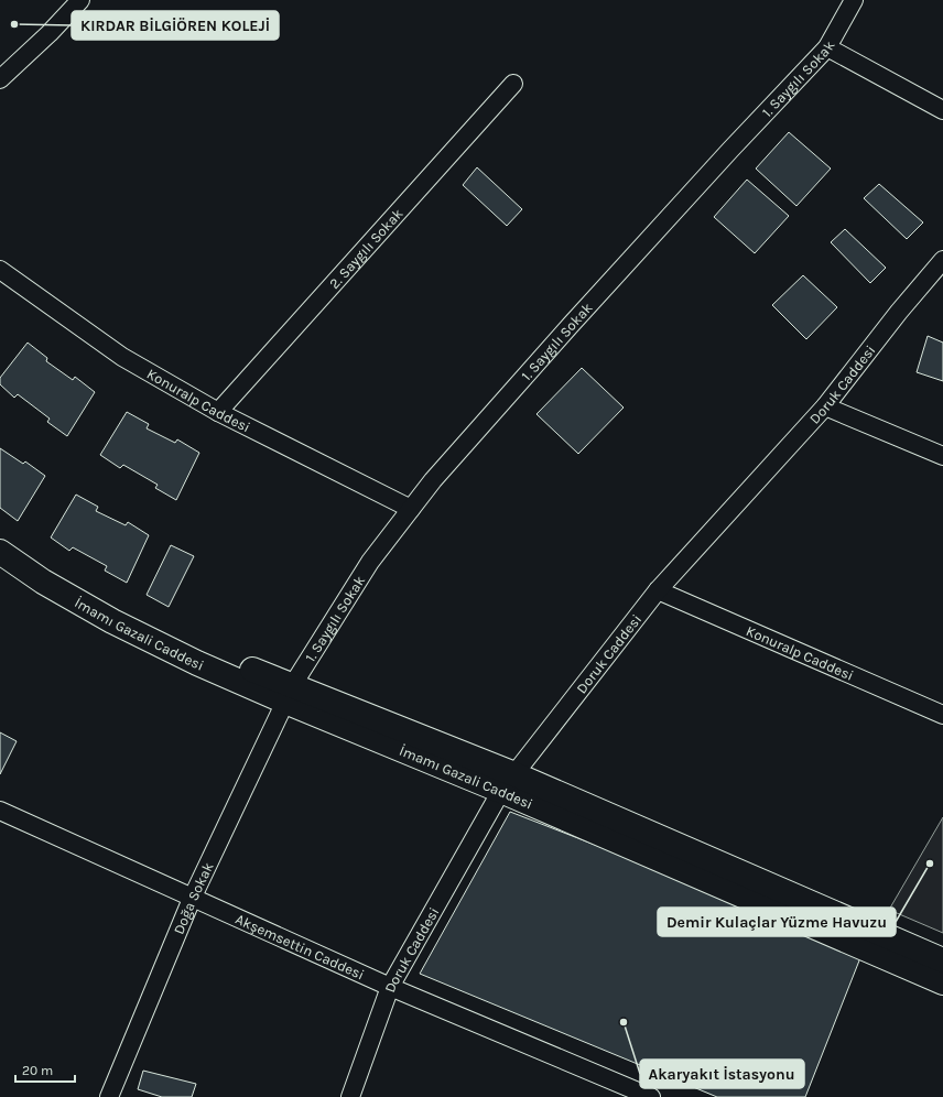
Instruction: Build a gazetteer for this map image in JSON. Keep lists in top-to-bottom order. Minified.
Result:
{"streets":{"main road":["İmamı Gazali Caddesi"],"street":["1. Saygılı Sokak","2. Saygılı Sokak","Doruk Caddesi","Konuralp Caddesi","Doğa Sokak","Akşemsettin Caddesi"]},"crossings":[["1. Saygılı Sokak","Konuralp Caddesi"],["1. Saygılı Sokak","İmamı Gazali Caddesi"],["1. Saygılı Sokak","Doğa Sokak"],["2. Saygılı Sokak","Konuralp Caddesi"],["Doruk Caddesi","Konuralp Caddesi"],["Doruk Caddesi","İmamı Gazali Caddesi"],["Doruk Caddesi","Akşemsettin Caddesi"],["İmamı Gazali Caddesi","Doğa Sokak"],["Doğa Sokak","Akşemsettin Caddesi"]],"places":["KIRDAR BİLGİÖREN KOLEJİ","Demir Kulaçlar Yüzme Havuzu","Akaryakıt İstasyonu"],"scale_bar":"20 m"}
